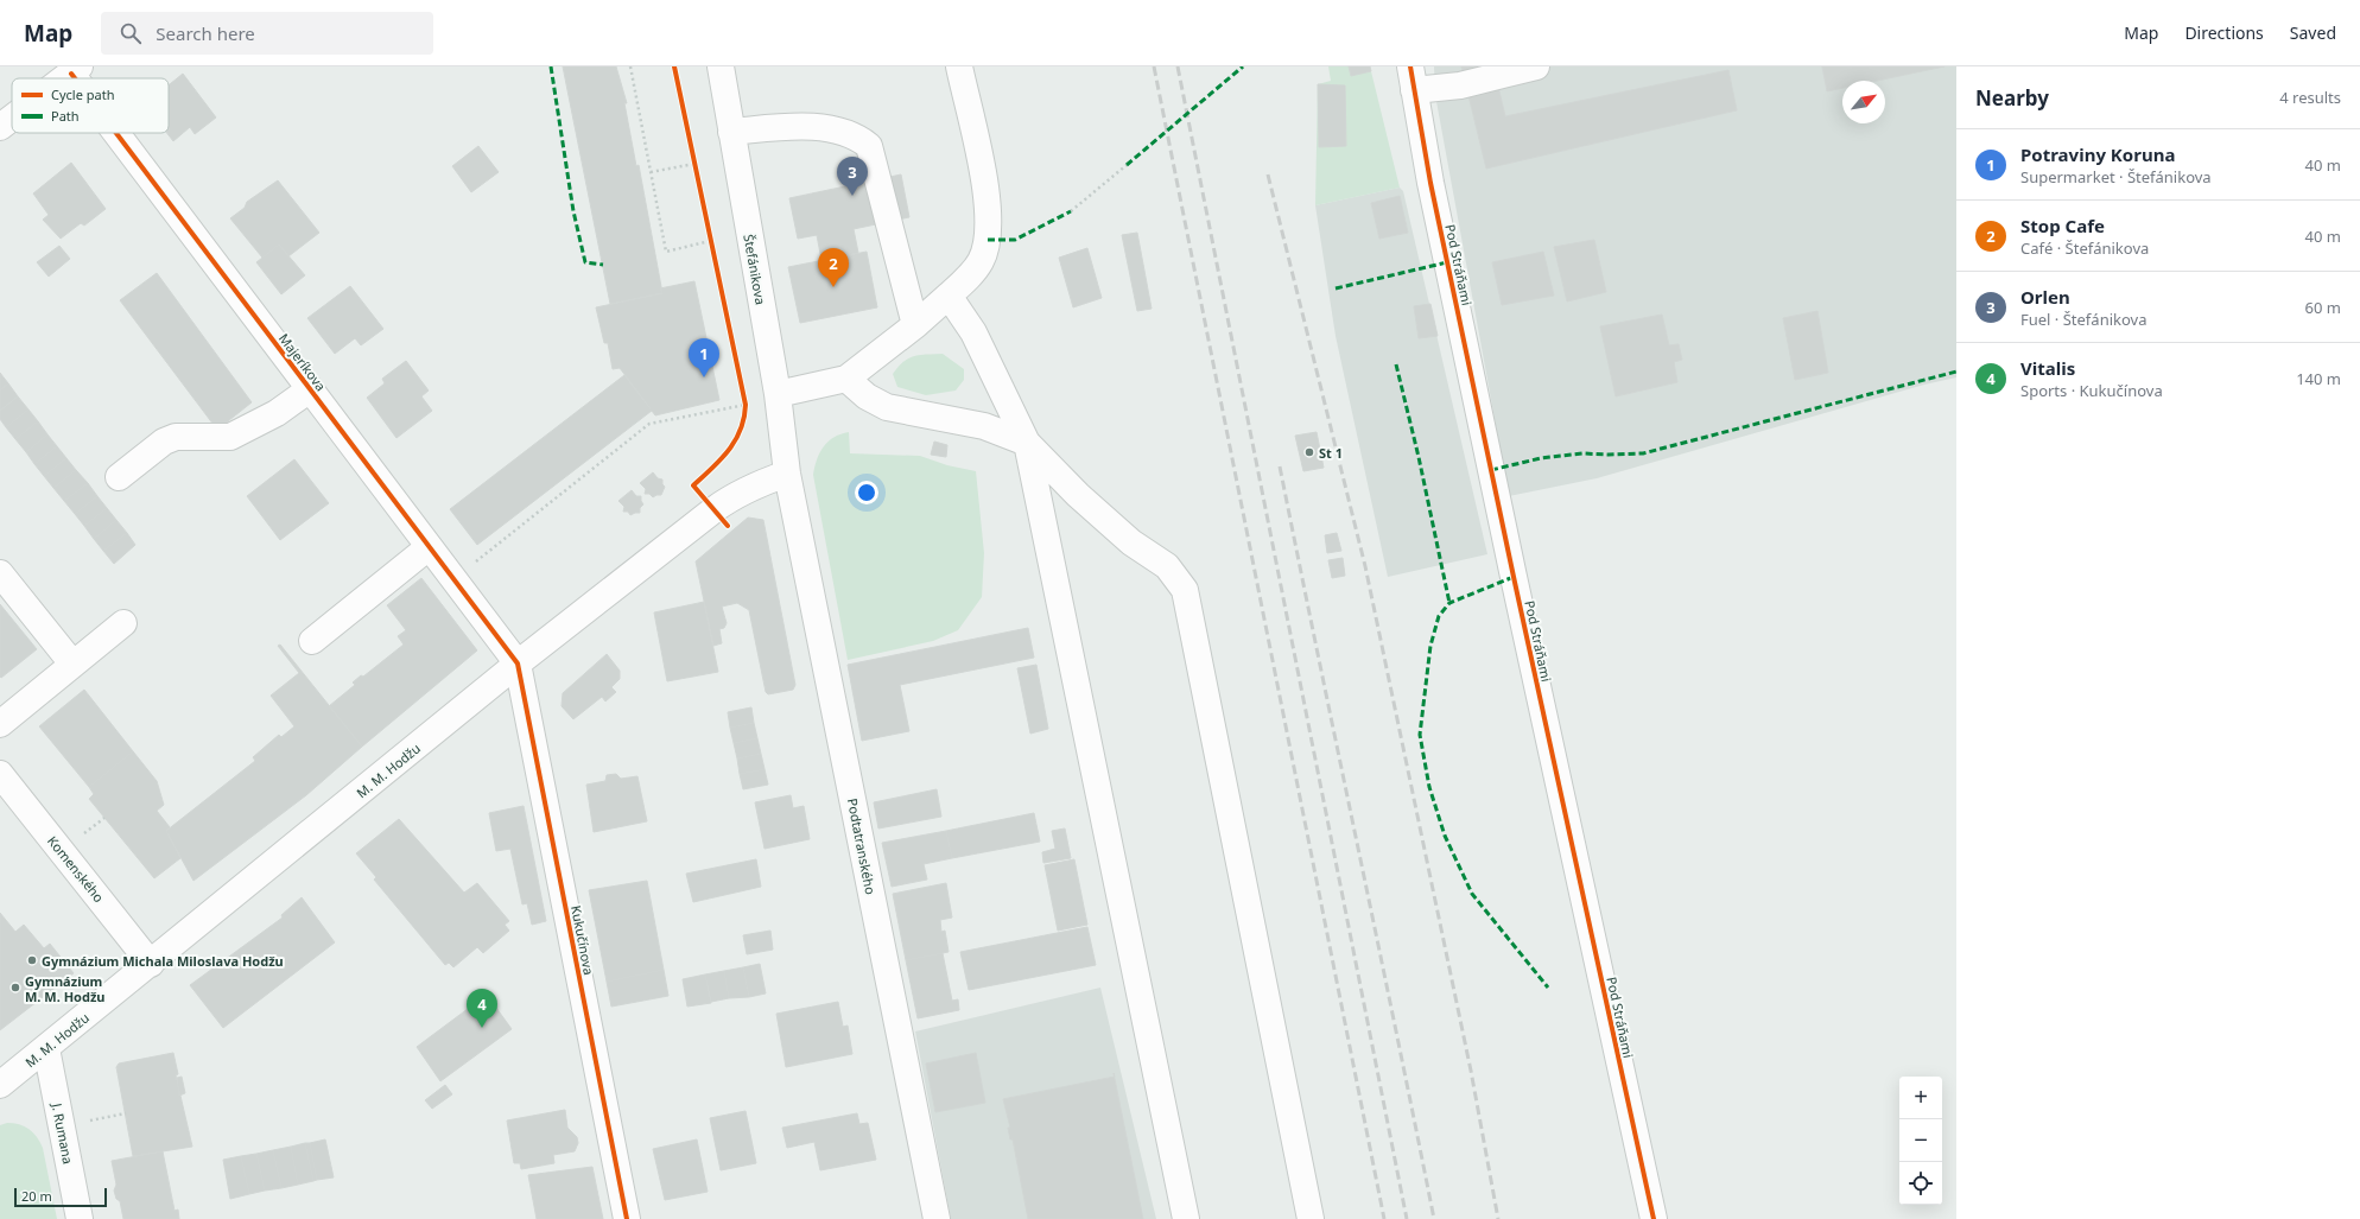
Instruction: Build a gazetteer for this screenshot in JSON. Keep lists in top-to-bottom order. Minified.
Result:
{"streets":{"street":["Pod Stráňami","Štefánikova","Majeríkova","M. M. Hodžu","Podtatranského","Komenského","Kukučínova","J. Rumana"]},"crossings":[["Štefánikova","M. M. Hodžu"],["Štefánikova","Podtatranského"],["Majeríkova","M. M. Hodžu"],["Majeríkova","Kukučínova"],["M. M. Hodžu","Podtatranského"],["M. M. Hodžu","Komenského"],["M. M. Hodžu","Kukučínova"],["M. M. Hodžu","J. Rumana"]],"places":["St 1","Gymnázium Michala Miloslava Hodžu","Gymnázium M. M. Hodžu"],"legend":["Cycle path","Path"],"scale_bar":"20 m","north":"top right","page":{"header":"Map","search":"Search here","nav":["Map","Directions","Saved"],"heading":["Nearby","4 results"],"list":[{"mark":"1","name":"Potraviny Koruna","note":"Supermarket · Štefánikova","value":"40 m"},{"mark":"2","name":"Stop Cafe","note":"Café · Štefánikova","value":"40 m"},{"mark":"3","name":"Orlen","note":"Fuel · Štefánikova","value":"60 m"},{"mark":"4","name":"Vitalis","note":"Sports · Kukučínova","value":"140 m"}],"pins":["3","2","1","4"],"map_buttons":["+","−"],"scale":"20 m"}}
